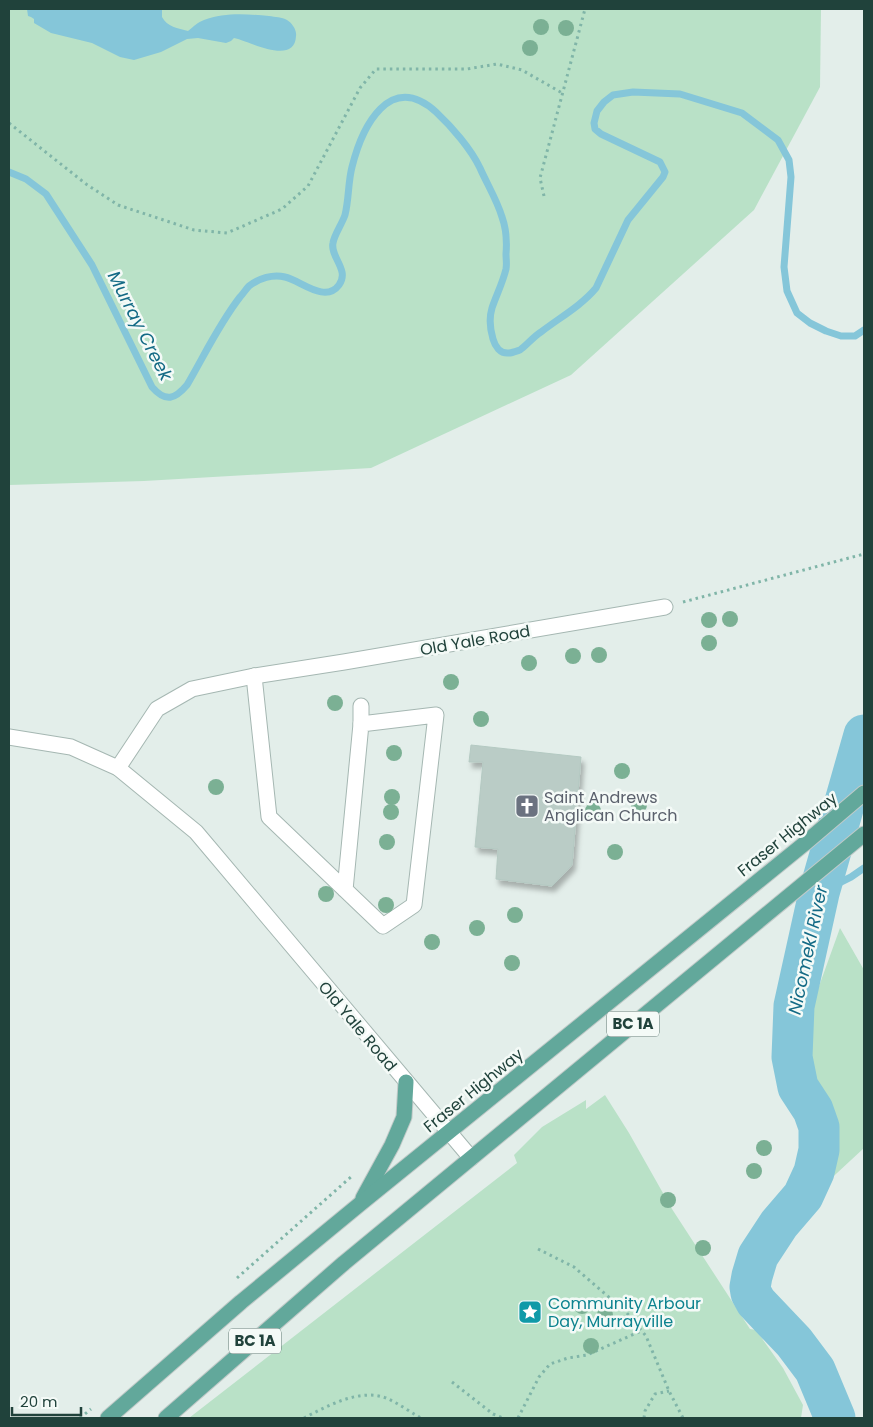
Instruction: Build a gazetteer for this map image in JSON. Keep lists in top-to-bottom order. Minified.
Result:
{"streets":{"main road":["Fraser Highway","BC 1A"],"street":["Old Yale Road"]},"crossings":[["Old Yale Road","Fraser Highway"],["Old Yale Road","BC 1A"]],"water":["Murray Creek","Nicomekl River"],"places":{"church":["Saint Andrews Anglican Church"],"place":["Community Arbour Day, Murrayville"]},"scale_bar":"20 m"}
